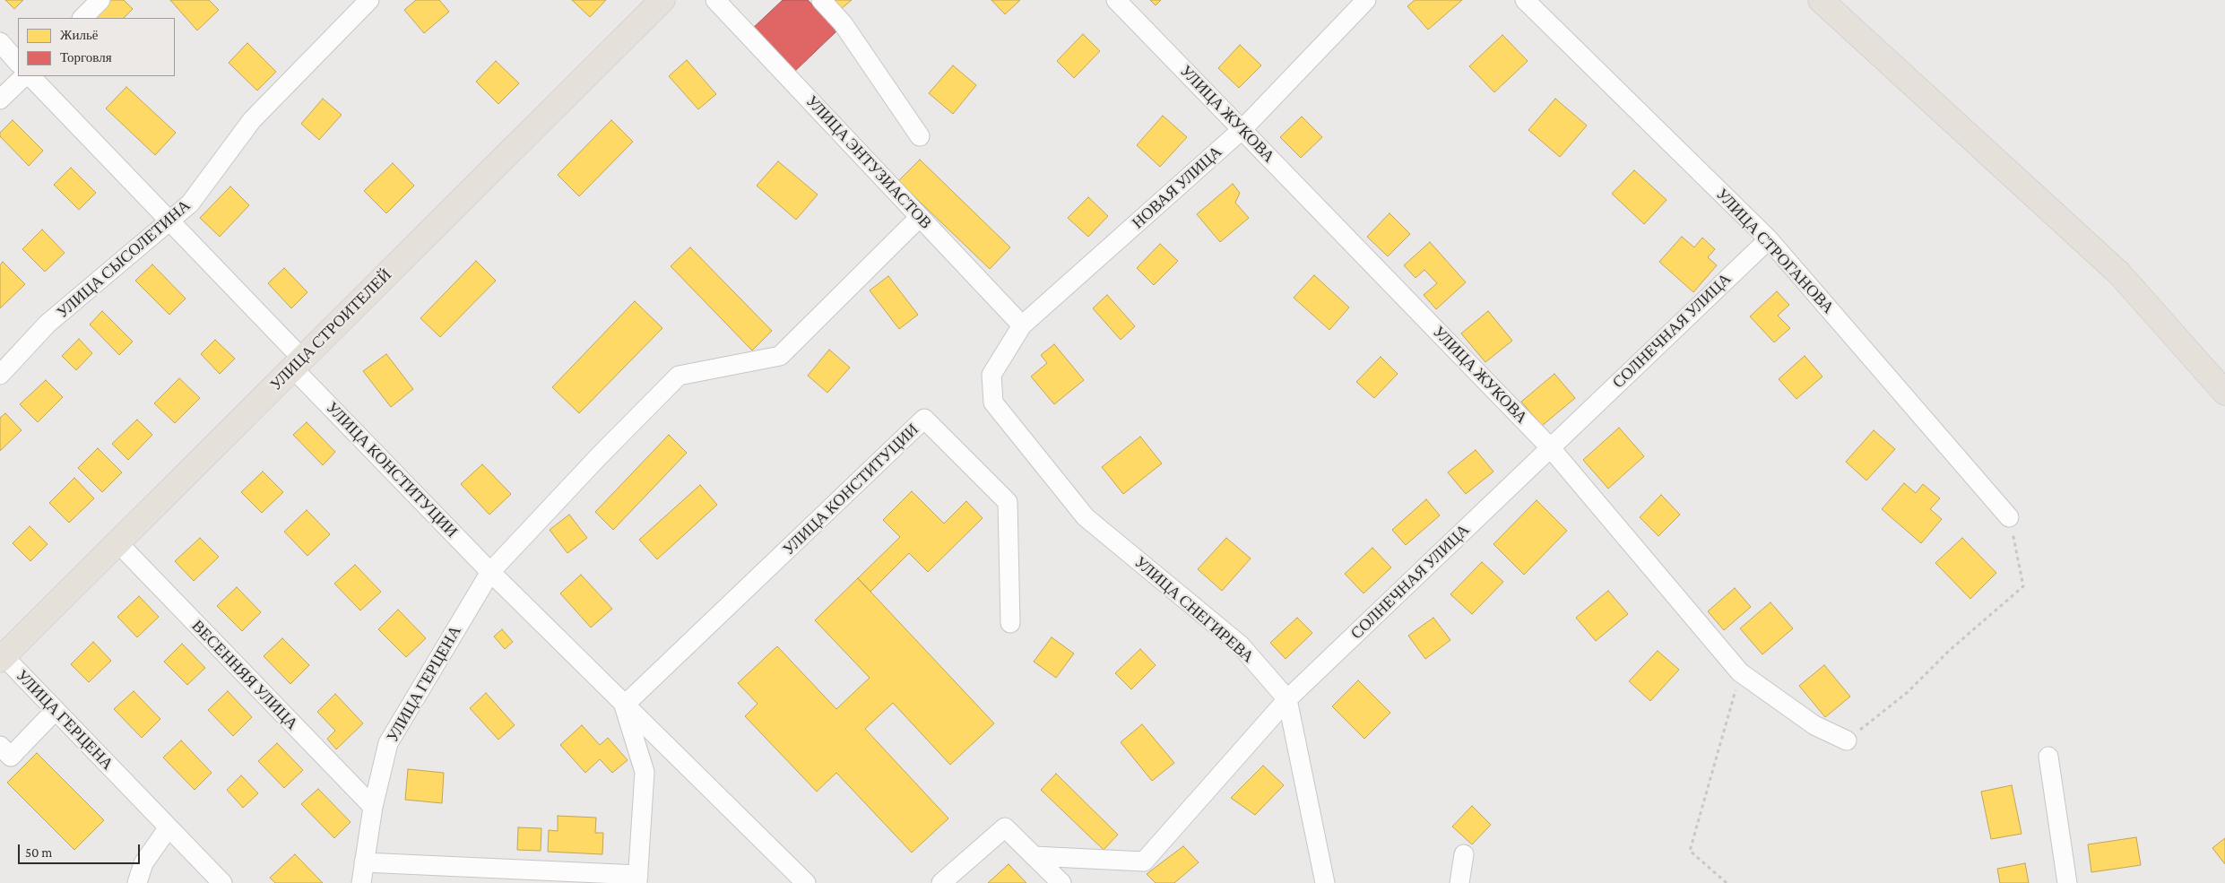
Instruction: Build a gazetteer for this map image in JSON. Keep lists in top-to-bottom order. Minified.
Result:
{"streets":{"main road":["УЛИЦА СТРОИТЕЛЕЙ"],"street":["УЛИЦА ЖУКОВА","УЛИЦА ЭНТУЗИАСТОВ","НОВАЯ УЛИЦА","УЛИЦА СТРОГАНОВА","УЛИЦА СЫСОЛЕТИНА","СОЛНЕЧНАЯ УЛИЦА","УЛИЦА КОНСТИТУЦИИ","УЛИЦА СНЕГИРЕВА","ВЕСЕННЯЯ УЛИЦА","УЛИЦА ГЕРЦЕНА"]},"crossings":[["УЛИЦА ЖУКОВА","НОВАЯ УЛИЦА"],["УЛИЦА ЖУКОВА","СОЛНЕЧНАЯ УЛИЦА"],["УЛИЦА ЭНТУЗИАСТОВ","НОВАЯ УЛИЦА"],["НОВАЯ УЛИЦА","УЛИЦА СНЕГИРЕВА"],["УЛИЦА СТРОГАНОВА","СОЛНЕЧНАЯ УЛИЦА"],["УЛИЦА СЫСОЛЕТИНА","УЛИЦА КОНСТИТУЦИИ"],["УЛИЦА СТРОИТЕЛЕЙ","УЛИЦА КОНСТИТУЦИИ"],["УЛИЦА СТРОИТЕЛЕЙ","ВЕСЕННЯЯ УЛИЦА"],["УЛИЦА СТРОИТЕЛЕЙ","УЛИЦА ГЕРЦЕНА"],["СОЛНЕЧНАЯ УЛИЦА","УЛИЦА СНЕГИРЕВА"],["УЛИЦА КОНСТИТУЦИИ","УЛИЦА ГЕРЦЕНА"],["ВЕСЕННЯЯ УЛИЦА","УЛИЦА ГЕРЦЕНА"]],"legend":["Жильё","Торговля"],"scale_bar":"50 m"}
